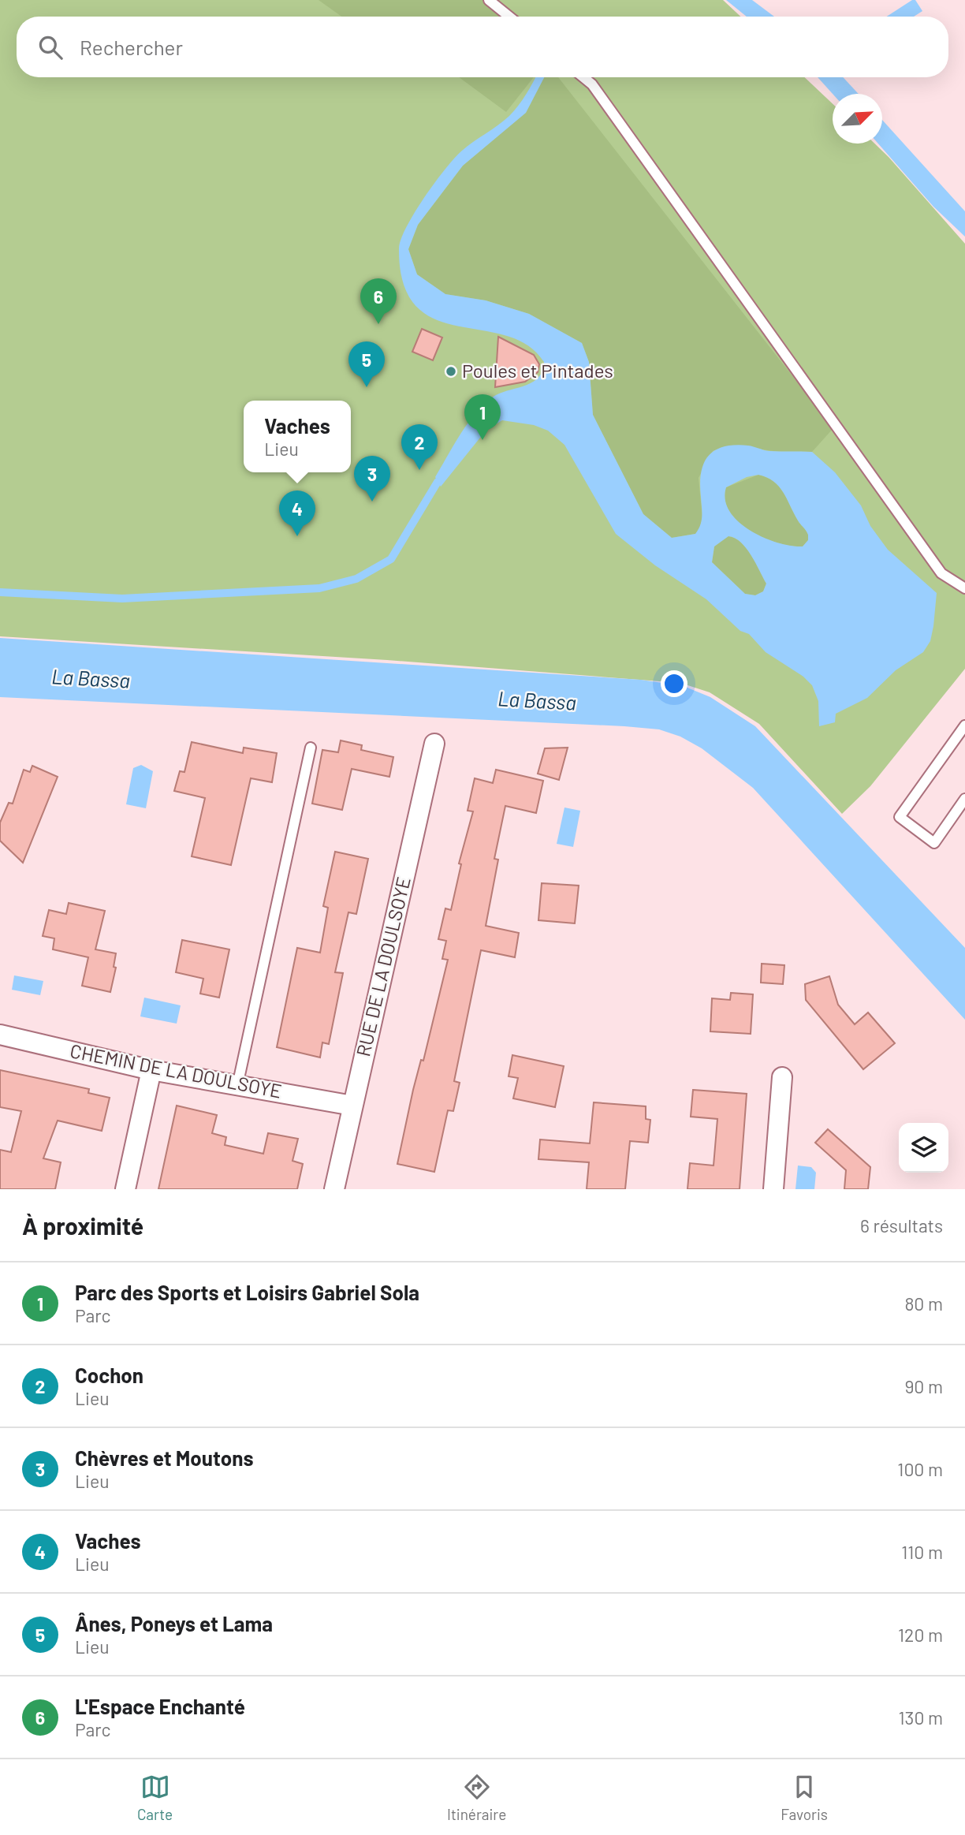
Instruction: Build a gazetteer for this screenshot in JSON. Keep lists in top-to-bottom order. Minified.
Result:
{"streets":{"street":["RUE DE LA DOULSOYE","CHEMIN DE LA DOULSOYE"]},"crossings":[["RUE DE LA DOULSOYE","CHEMIN DE LA DOULSOYE"]],"water":["La Bassa"],"places":["Poules et Pintades"],"north":"top right","page":{"search":"Rechercher","pins":["6","5","1","2","3","4"],"popup":["Vaches","Lieu"],"heading":["À proximité","6 résultats"],"list":[{"mark":"1","name":"Parc des Sports et Loisirs Gabriel Sola","note":"Parc","value":"80 m"},{"mark":"2","name":"Cochon","note":"Lieu","value":"90 m"},{"mark":"3","name":"Chèvres et Moutons","note":"Lieu","value":"100 m"},{"mark":"4","name":"Vaches","note":"Lieu","value":"110 m"},{"mark":"5","name":"Ânes, Poneys et Lama","note":"Lieu","value":"120 m"},{"mark":"6","name":"L'Espace Enchanté","note":"Parc","value":"130 m"}],"nav":["Carte","Itinéraire","Favoris"]}}
